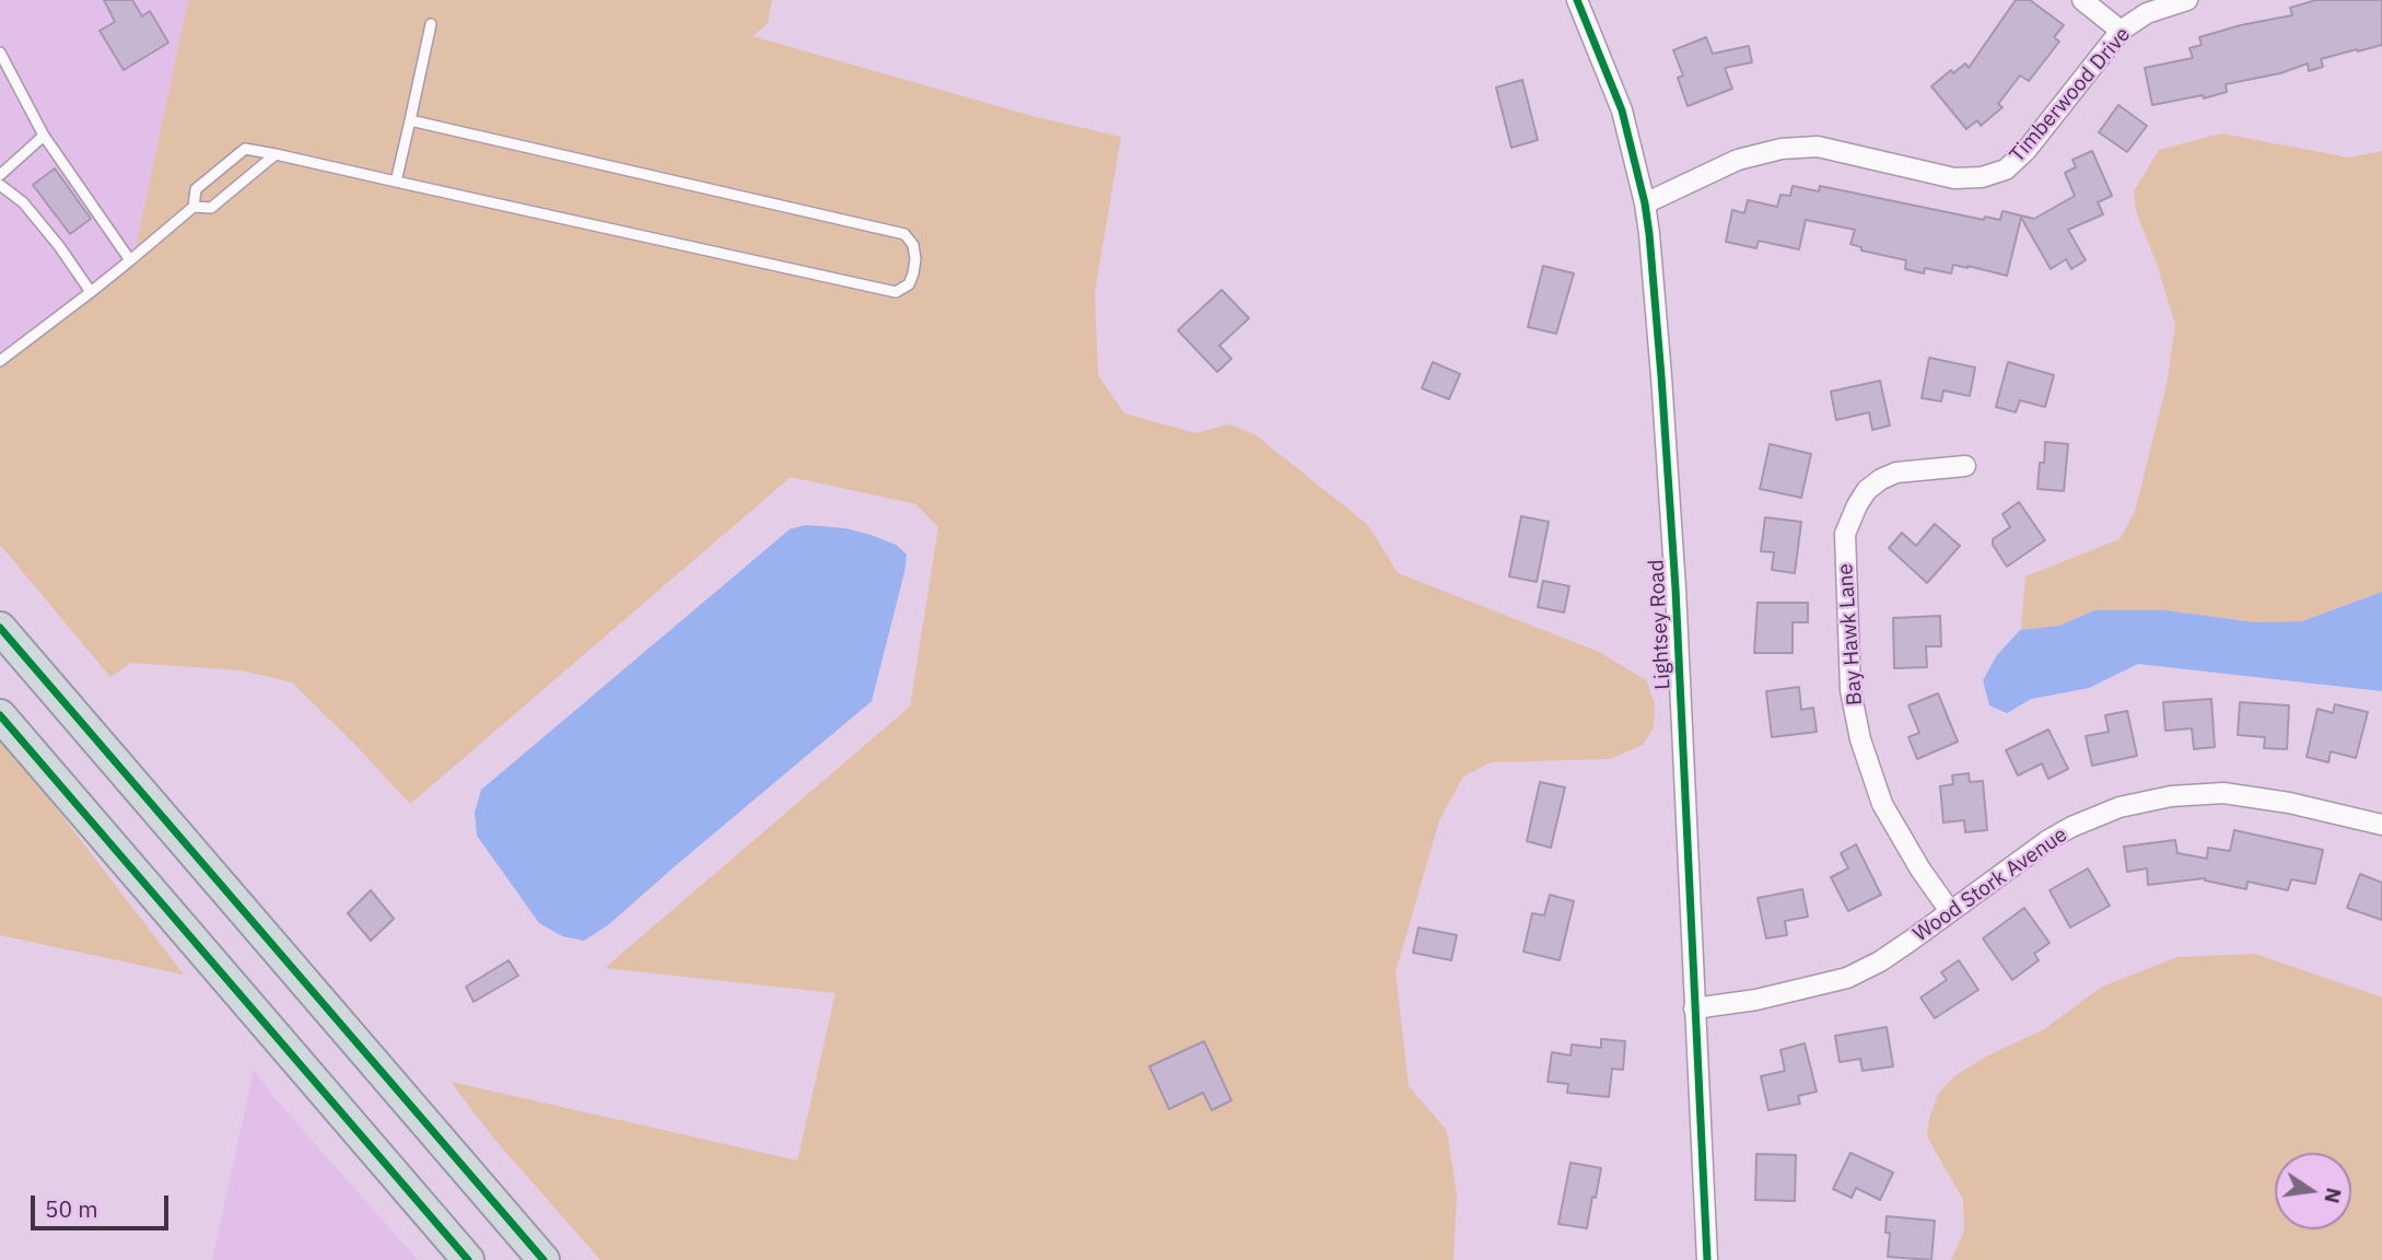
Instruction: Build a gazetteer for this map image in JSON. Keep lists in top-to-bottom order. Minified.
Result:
{"streets":{"street":["Timberwood Drive","Lightsey Road","Bay Hawk Lane","Wood Stork Avenue"]},"crossings":[["Timberwood Drive","Lightsey Road"],["Lightsey Road","Wood Stork Avenue"],["Bay Hawk Lane","Wood Stork Avenue"]],"scale_bar":"50 m","north":"right"}
